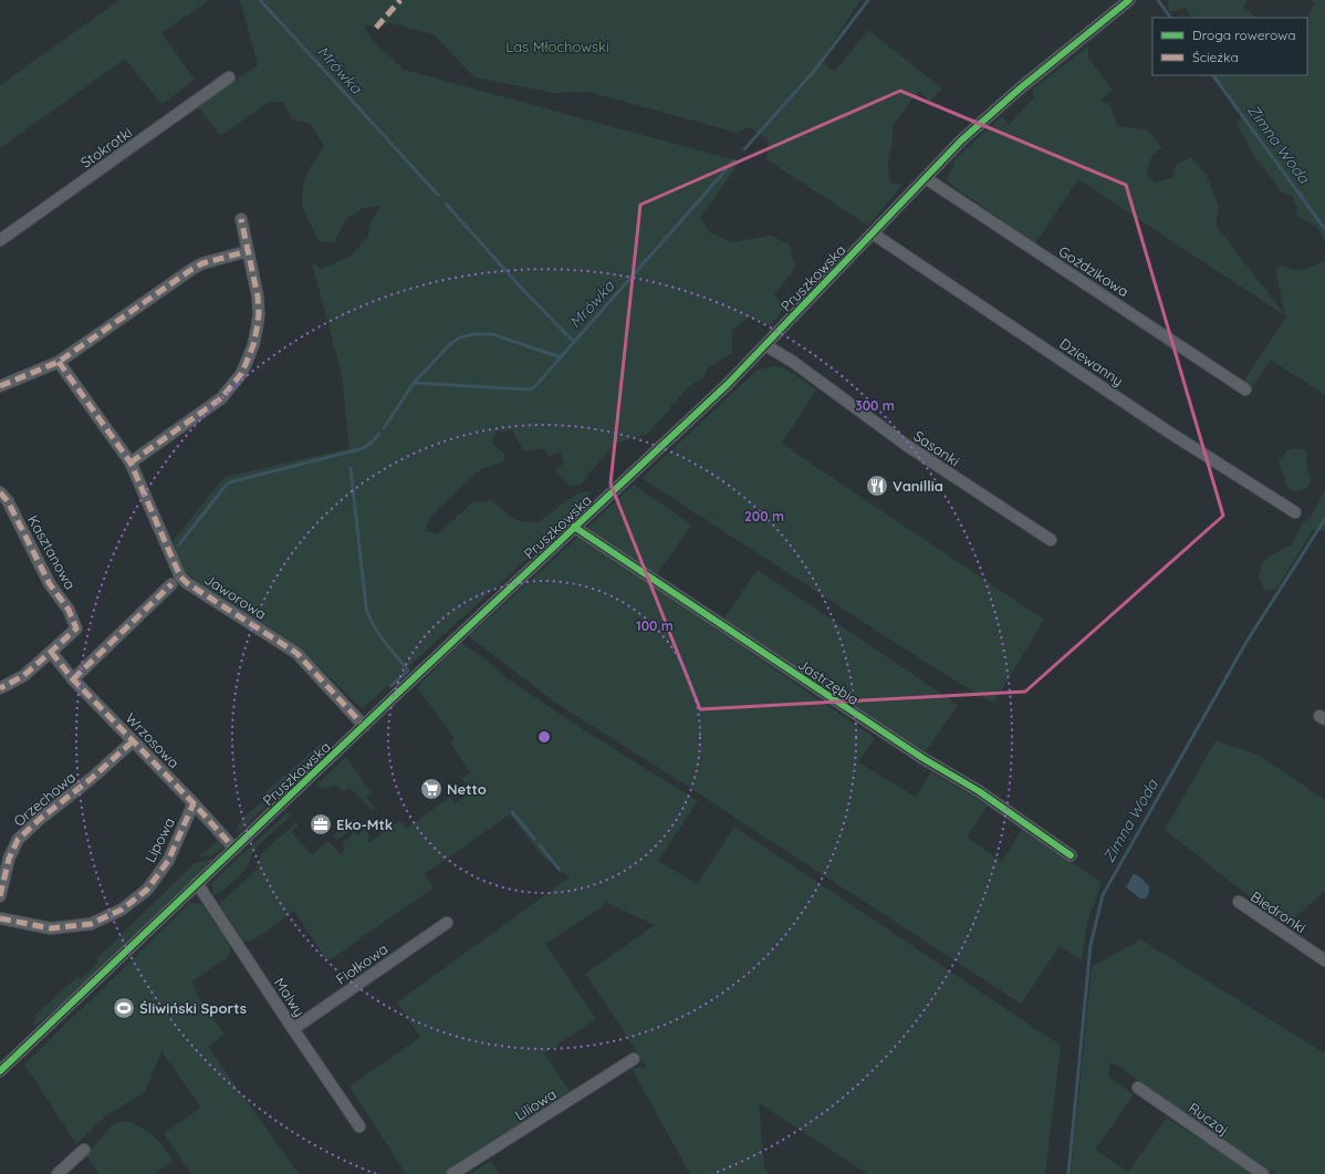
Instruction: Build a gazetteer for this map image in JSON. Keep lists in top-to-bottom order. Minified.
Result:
{"streets":{"street":["Stokrotki","Goździkowa","Pruszkowska","Dziewanny","Sasanki","Kasztanowa","Jaworowa","Jastrzębia","Wrzosowa","Orzechowa","Lipowa","Biedronki","Fiołkowa","Malwy","Liliowa","Ruczaj"]},"crossings":[["Goździkowa","Pruszkowska"],["Pruszkowska","Dziewanny"],["Pruszkowska","Sasanki"],["Pruszkowska","Jaworowa"],["Pruszkowska","Jastrzębia"],["Pruszkowska","Wrzosowa"],["Pruszkowska","Malwy"],["Kasztanowa","Wrzosowa"],["Wrzosowa","Orzechowa"],["Wrzosowa","Lipowa"],["Fiołkowa","Malwy"]],"water":["Mrówka","Zimna Woda"],"parks":["Las Młochowski"],"places":{"restaurant":["Vanillia"],"supermarket":["Netto"],"office":["Eko-Mtk"],"sports":["Śliwiński Sports"]},"legend":["Droga rowerowa","Ścieżka"],"rings":["300 m","200 m","100 m"]}
